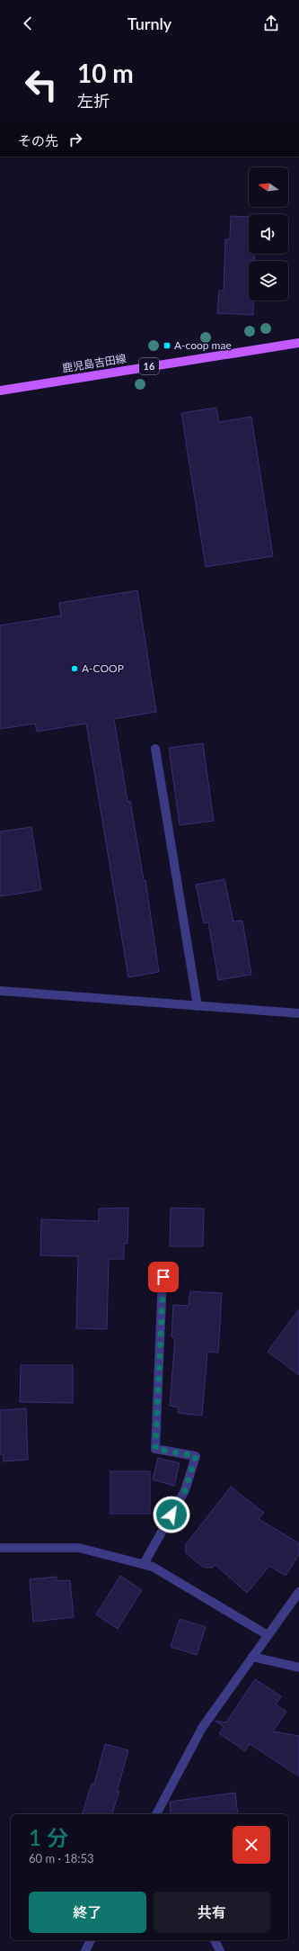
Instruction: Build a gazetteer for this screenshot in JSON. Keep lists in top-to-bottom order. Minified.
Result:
{"streets":{"main road":["鹿児島吉田線","16"]},"places":{"transit":["A-coop mae"],"other":["A-COOP"]},"north":"left","page":{"header":"Turnly","turn":["10 m","左折"],"then":"その先","heading":["1 分","60 m · 18:53"],"buttons":["終了","共有"]}}
